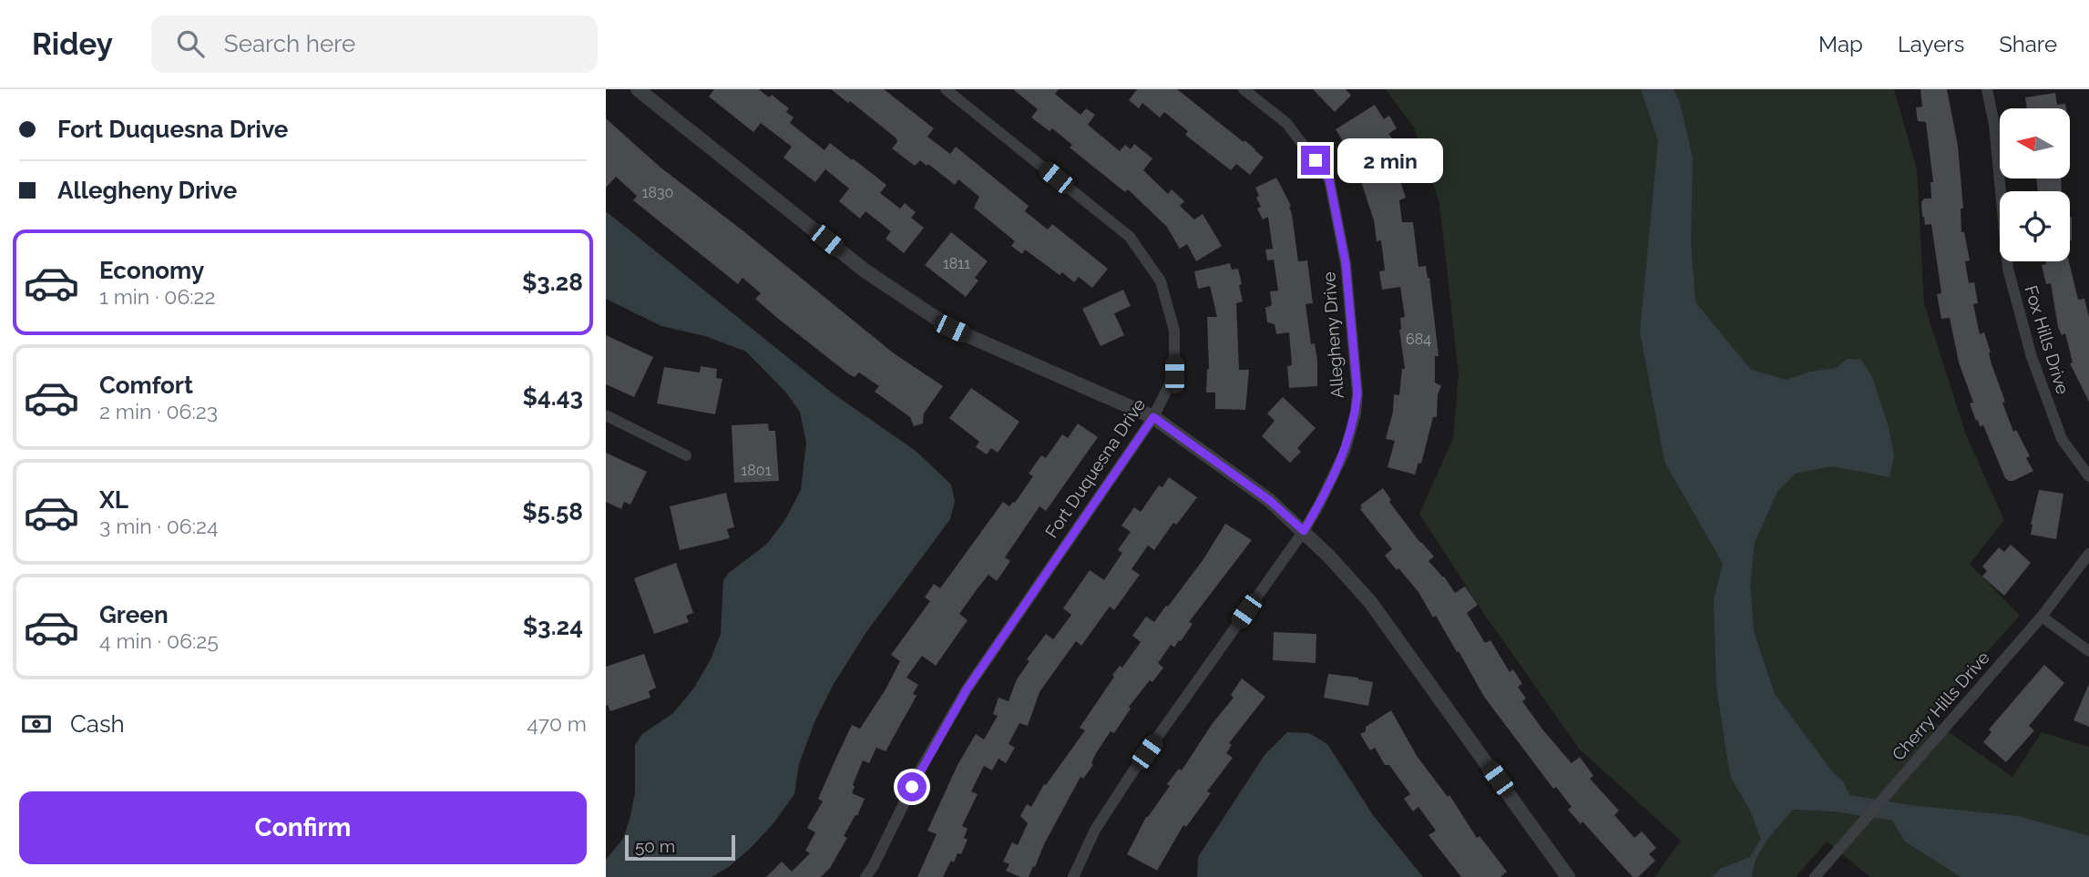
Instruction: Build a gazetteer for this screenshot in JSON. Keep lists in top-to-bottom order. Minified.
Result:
{"streets":{"street":["Allegheny Drive","Fox Hills Drive","Fort Duquesna Drive","Cherry Hills Drive"]},"house_numbers":["1830","1811","684","1801"],"scale_bar":"50 m","north":"left","page":{"header":"Ridey","search":"Search here","nav":["Map","Layers","Share"],"banner":["Fort Duquesna Drive","Allegheny Drive"],"bubble":"2 min","list":[{"name":"Economy","note":"1 min · 06:22","value":"$3.28"},{"name":"Comfort","note":"2 min · 06:23","value":"$4.43"},{"name":"XL","note":"3 min · 06:24","value":"$5.58"},{"name":"Green","note":"4 min · 06:25","value":"$3.24"}],"pay":["Cash","470 m"],"buttons":"Confirm","scale":"50 m"}}
